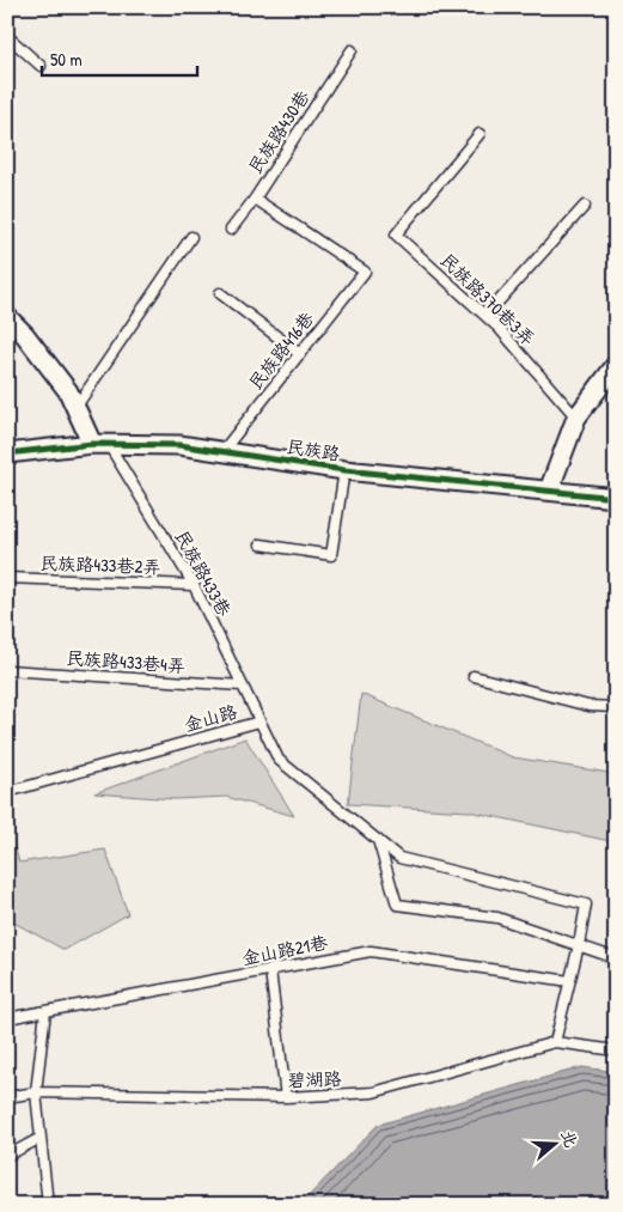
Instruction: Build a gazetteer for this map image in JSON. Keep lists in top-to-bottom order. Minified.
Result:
{"streets":{"street":["民族路"],"lane":["民族路430巷","民族路370巷3弄","民族路416巷","民族路433巷2弄","民族路433巷","民族路433巷4弄","金山路","金山路21巷","碧湖路"]},"crossings":[["民族路430巷","民族路416巷"],["民族路416巷","民族路"],["民族路","民族路433巷"],["民族路433巷2弄","民族路433巷"],["民族路433巷","民族路433巷4弄"],["民族路433巷","金山路"]],"scale_bar":"50 m","north":"right"}
